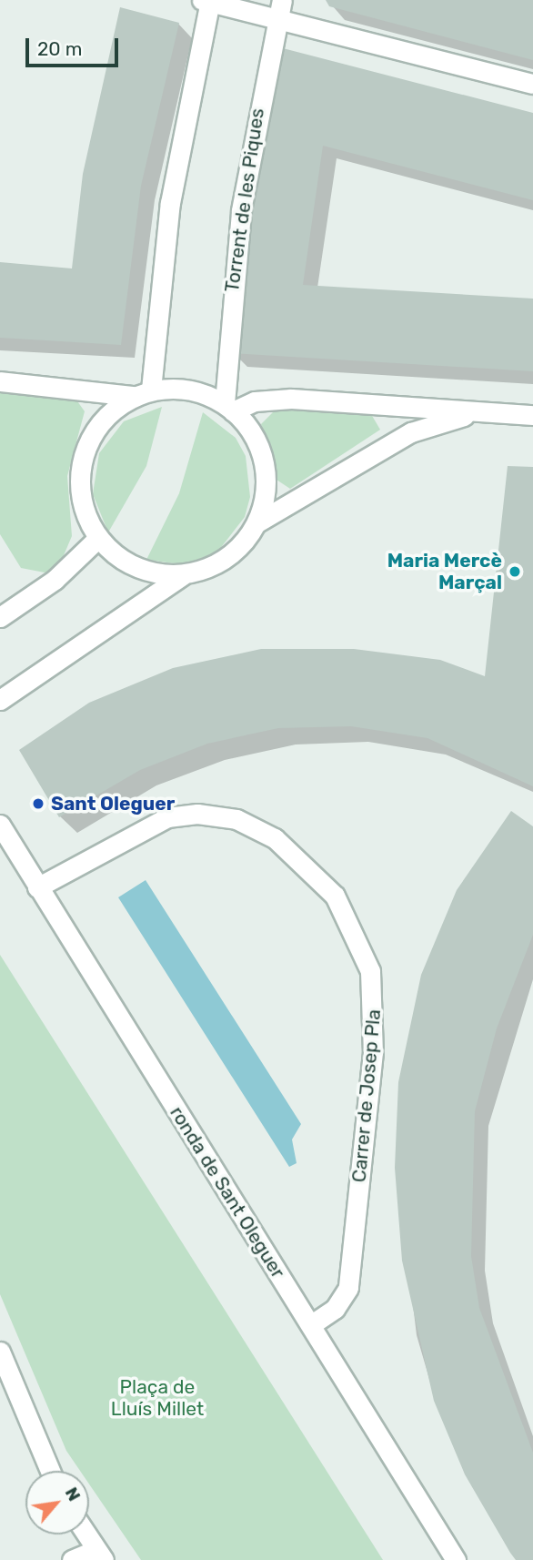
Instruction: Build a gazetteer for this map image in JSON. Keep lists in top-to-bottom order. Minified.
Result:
{"streets":{"street":["Torrent de les Piques","Carrer de Josep Pla","ronda de Sant Oleguer"]},"crossings":[["Carrer de Josep Pla","ronda de Sant Oleguer"]],"parks":["Plaça de Lluís Millet"],"places":["Maria Mercè Marçal","Sant Oleguer"],"scale_bar":"20 m","north":"top right"}
